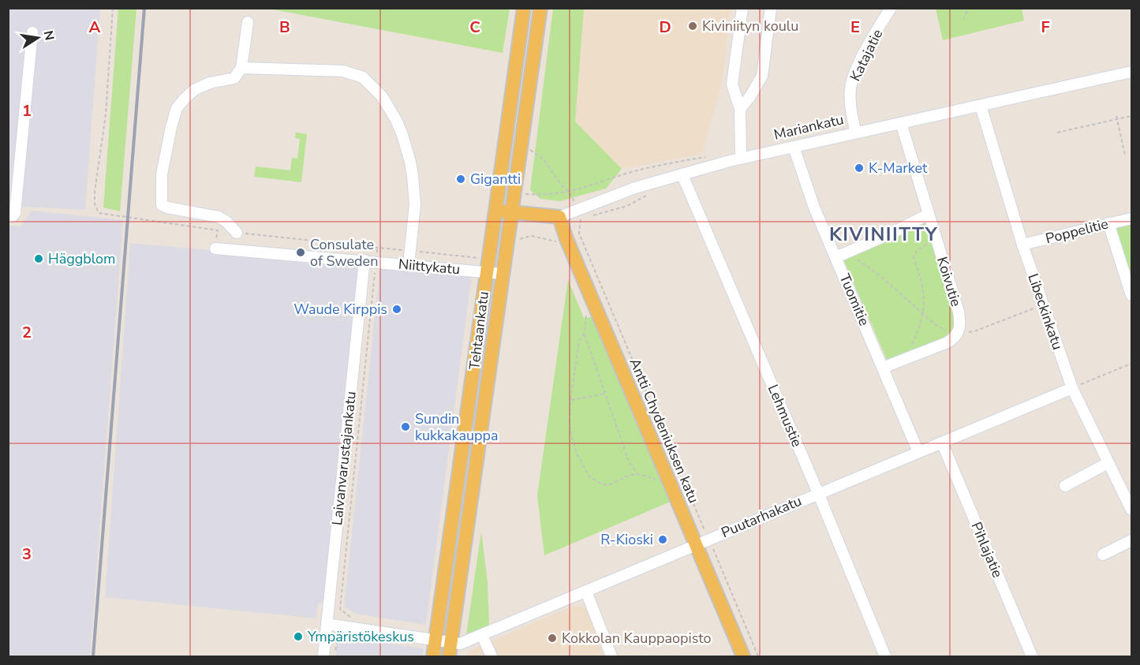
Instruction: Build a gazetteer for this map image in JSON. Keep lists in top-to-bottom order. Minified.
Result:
{"streets":{"main road":["Mariankatu","Tehtaankatu","Antti Chydeniuksen katu"],"street":["Katajatie","Poppelitie","Niittykatu","Koivutie","Tuomitie","Libeckinkatu","Lehmustie","Laivanvarustajankatu","Puutarhakatu","Pihlajatie"]},"crossings":[["Katajatie","Mariankatu"],["Mariankatu","Koivutie"],["Mariankatu","Tuomitie"],["Mariankatu","Libeckinkatu"],["Mariankatu","Tehtaankatu"],["Mariankatu","Lehmustie"],["Mariankatu","Antti Chydeniuksen katu"],["Poppelitie","Libeckinkatu"],["Niittykatu","Tehtaankatu"],["Niittykatu","Laivanvarustajankatu"],["Tuomitie","Puutarhakatu"],["Libeckinkatu","Puutarhakatu"],["Tehtaankatu","Puutarhakatu"],["Lehmustie","Puutarhakatu"],["Antti Chydeniuksen katu","Puutarhakatu"],["Laivanvarustajankatu","Puutarhakatu"],["Puutarhakatu","Pihlajatie"]],"districts":["KIVINIITTY"],"places":["Kiviniityn koulu","K-Market","Gigantti","Consulate of Sweden","Häggblom","Waude Kirppis","Sundin kukkakauppa","R-Kioski","Ympäristökeskus","Kokkolan Kauppaopisto"],"north":"right","grid":{"columns":["A","B","C","D","E","F"],"rows":["1","2","3"]}}
